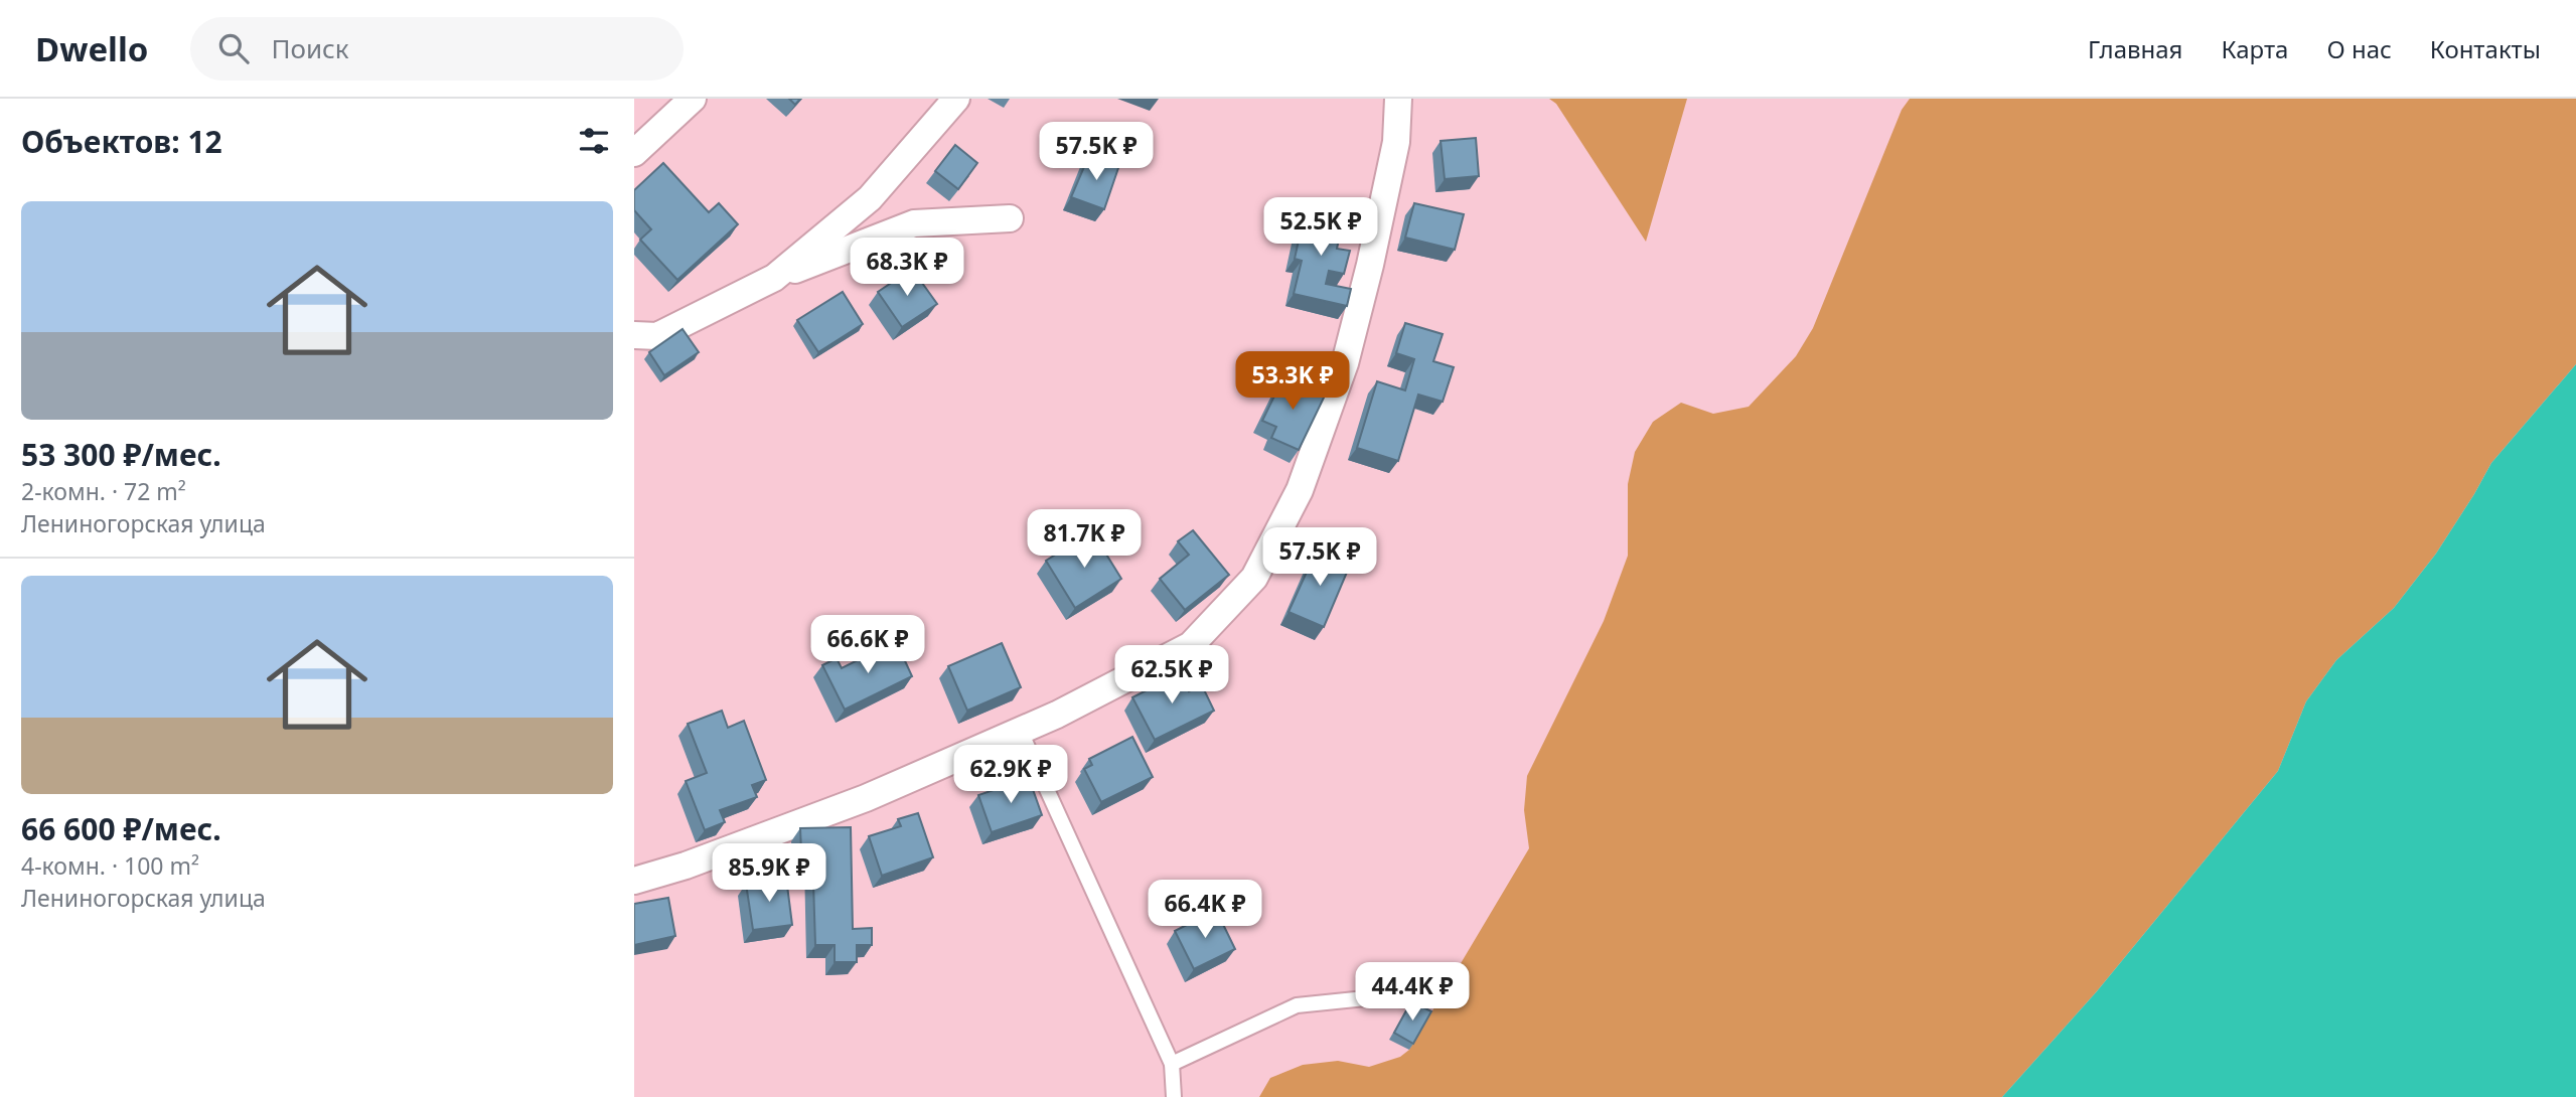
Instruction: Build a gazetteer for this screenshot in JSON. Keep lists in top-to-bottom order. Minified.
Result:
{"page":{"header":"Dwello","search":"Поиск","nav":["Главная","Карта","О нас","Контакты"],"heading":"Объектов: 12","price":["57.5K ₽","52.5K ₽","68.3K ₽","53.3K ₽","81.7K ₽","57.5K ₽","66.6K ₽","62.5K ₽","62.9K ₽","85.9K ₽","66.4K ₽","44.4K ₽"],"list":[{"name":"53 300 ₽/мес.","note":"2-комн. · 72 m² · Лениногорская улица"},{"name":"66 600 ₽/мес.","note":"4-комн. · 100 m² · Лениногорская улица"}]}}
